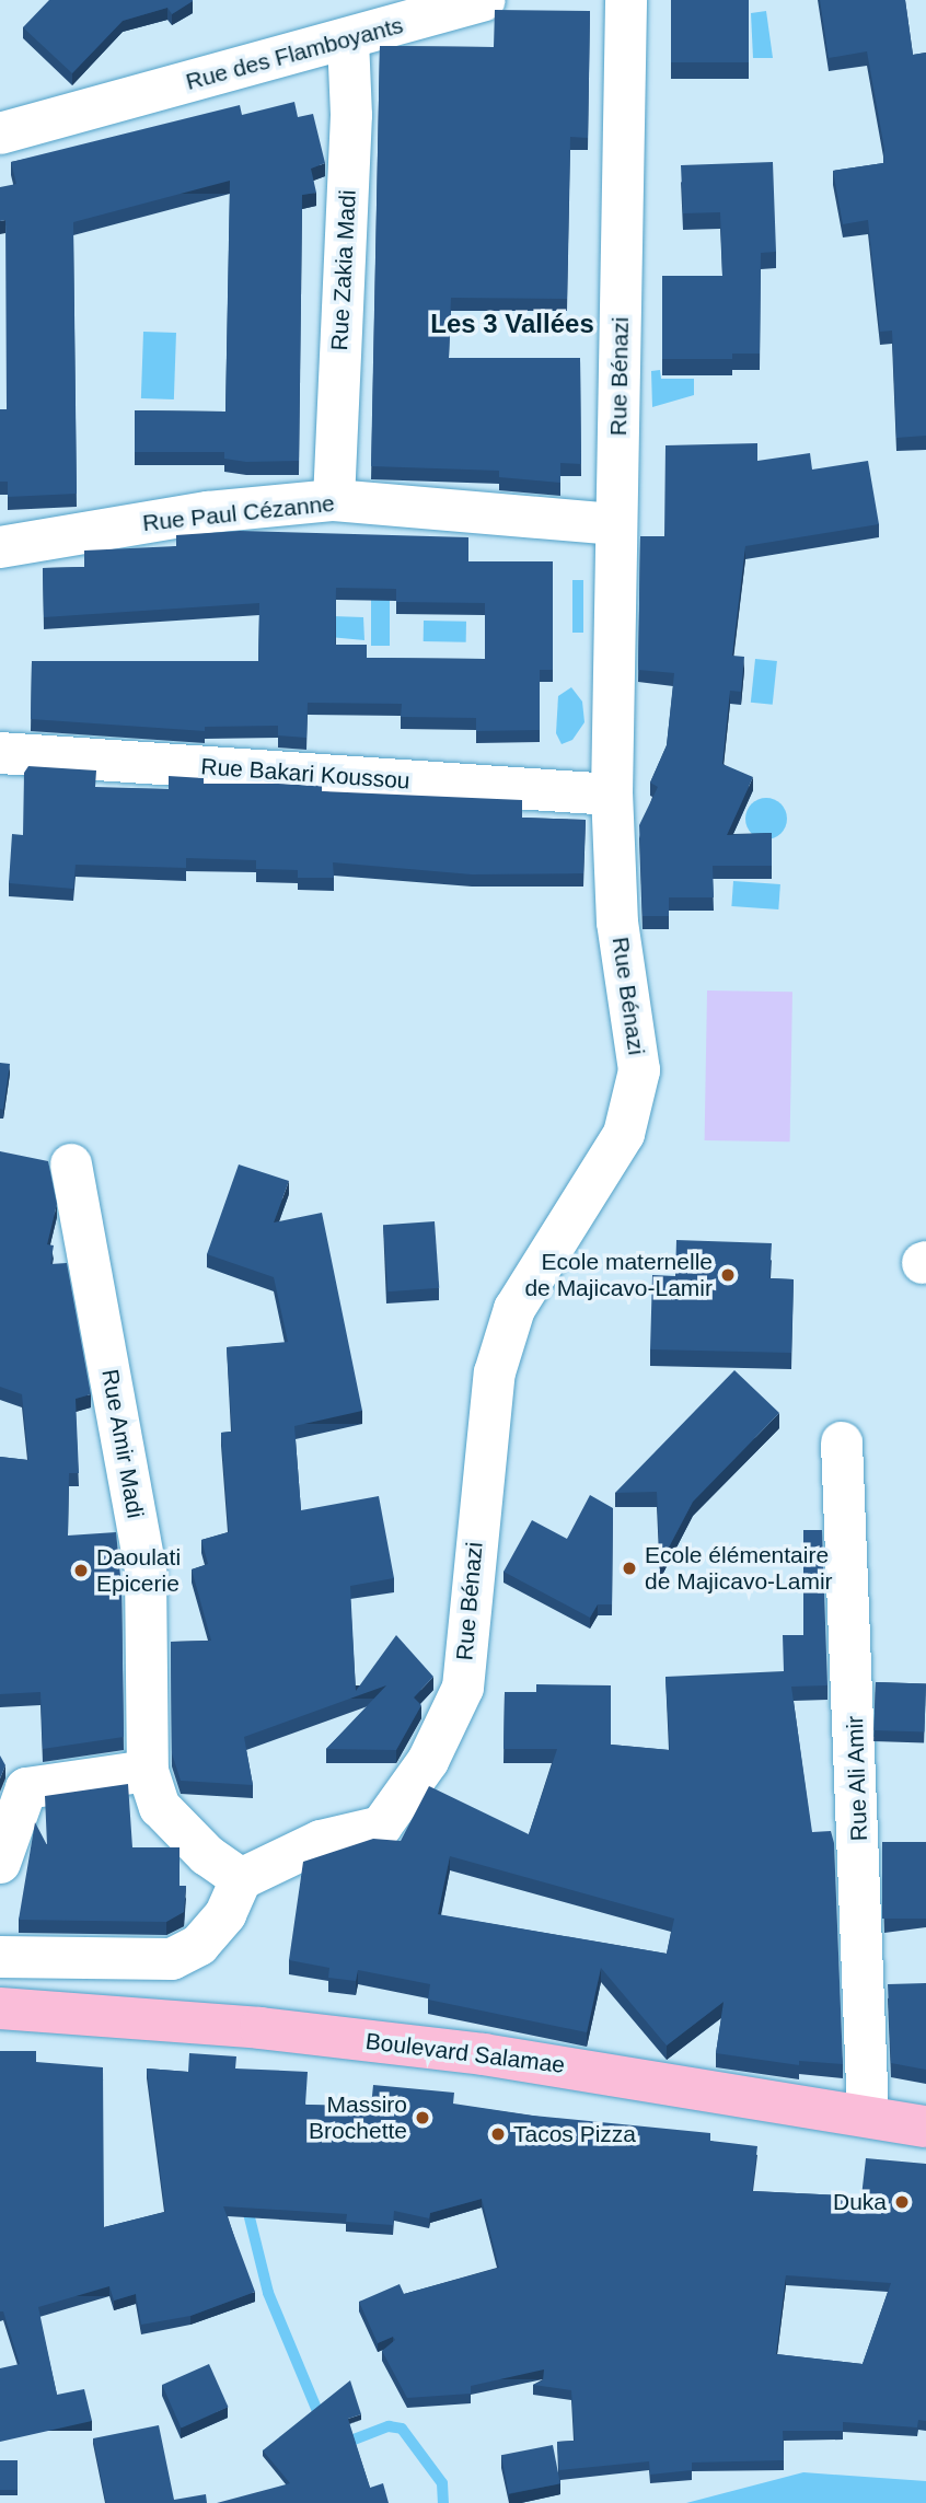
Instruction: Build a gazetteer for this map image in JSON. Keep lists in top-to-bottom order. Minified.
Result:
{"streets":{"main road":["Boulevard Salamae"],"street":["Rue des Flamboyants","Rue Zakia Madi","Rue Bénazi","Rue Paul Cézanne","Rue Bakari Koussou","Rue Amir Madi","Rue Ali Amir"]},"crossings":[["Rue des Flamboyants","Rue Zakia Madi"],["Rue Zakia Madi","Rue Paul Cézanne"],["Rue Bénazi","Rue Paul Cézanne"],["Rue Bénazi","Rue Bakari Koussou"],["Rue Bénazi","Rue Amir Madi"],["Rue Ali Amir","Boulevard Salamae"]],"districts":["Les 3 Vallées"],"places":["Ecole maternelle de Majicavo-Lamir","Ecole élémentaire de Majicavo-Lamir","Daoulati Epicerie","Massiro Brochette","Tacos Pizza","Duka"]}
